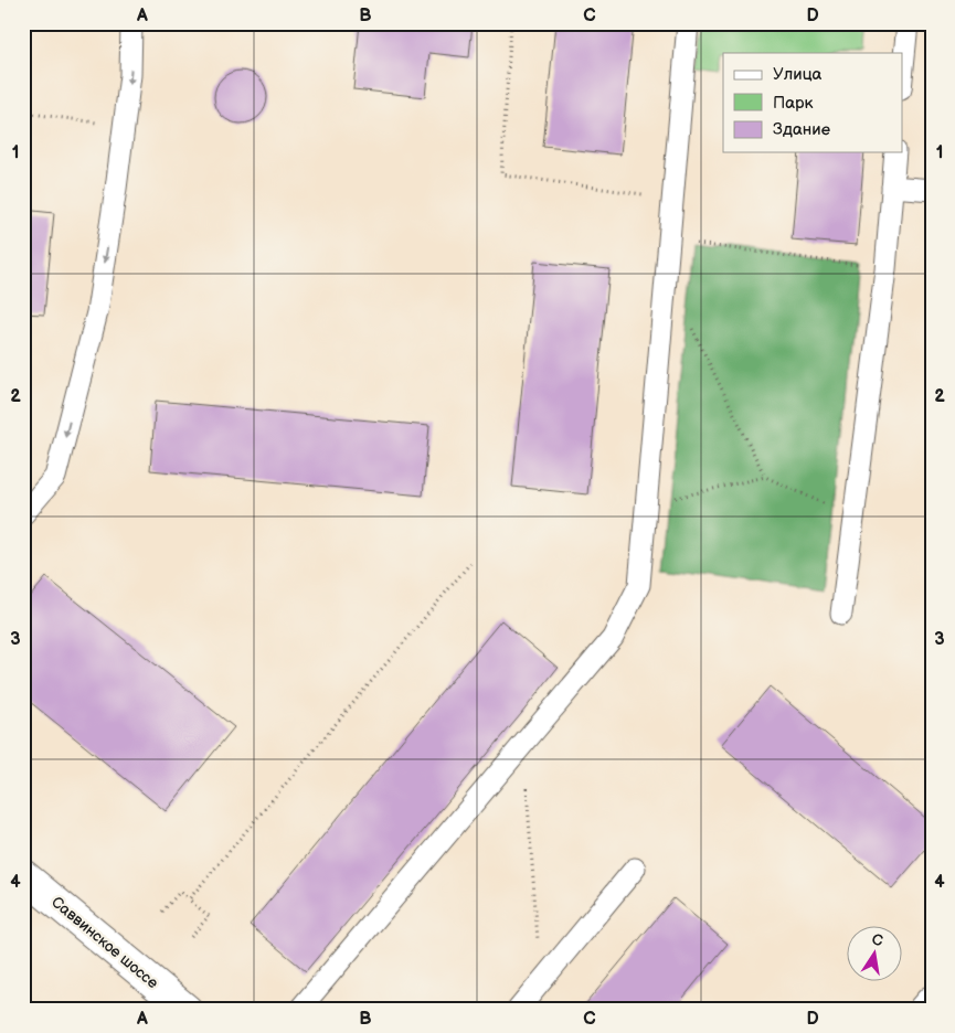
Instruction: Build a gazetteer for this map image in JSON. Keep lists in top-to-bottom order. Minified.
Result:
{"streets":{"street":["Саввинское шоссе"]},"legend":["Улица","Парк","Здание"],"north":"top","grid":{"columns":["A","B","C","D"],"rows":["1","2","3","4"]}}
